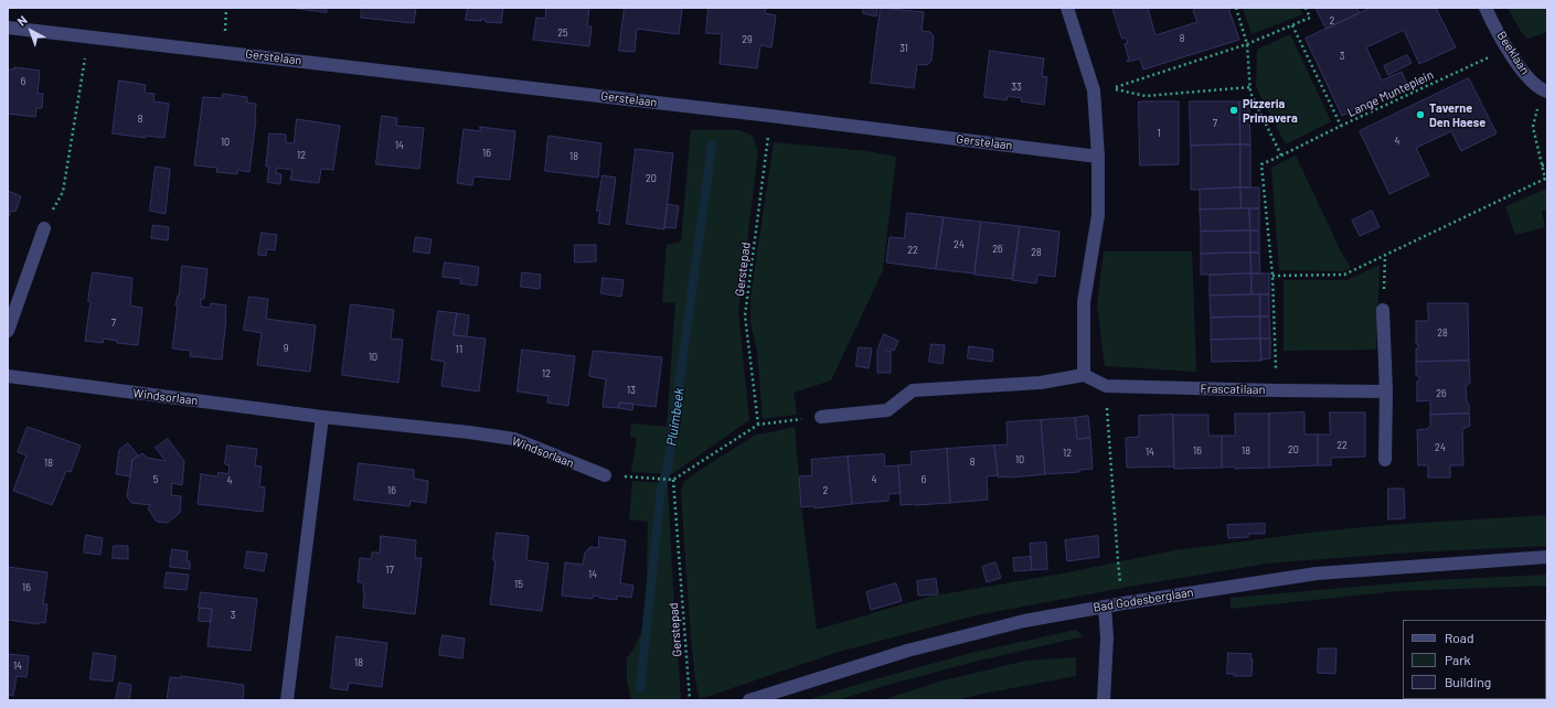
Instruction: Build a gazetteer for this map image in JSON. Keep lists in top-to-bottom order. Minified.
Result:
{"streets":{"street":["Beeklaan","Gerstelaan","Frascatilaan","Windsorlaan","Bad Godesberglaan"],"path":["Lange Munteplein","Gerstepad"]},"crossings":[["Beeklaan","Lange Munteplein"],["Gerstelaan","Gerstepad"],["Lange Munteplein","Frascatilaan"]],"water":["Pluimbeek"],"places":["Pizzeria Primavera","Taverne Den Haese"],"house_numbers":["2","25","8","29","31","3","6","33","8","7","1","4","10","14","16","12","18","20","24","26","22","28","7","28","9","11","10","12","13","26","22","24","20","16","18","14","12","10","8","18","5","4","6","4","16","2","17","14","15","16","3","18","14"],"legend":["Road","Park","Building"],"north":"top left"}
